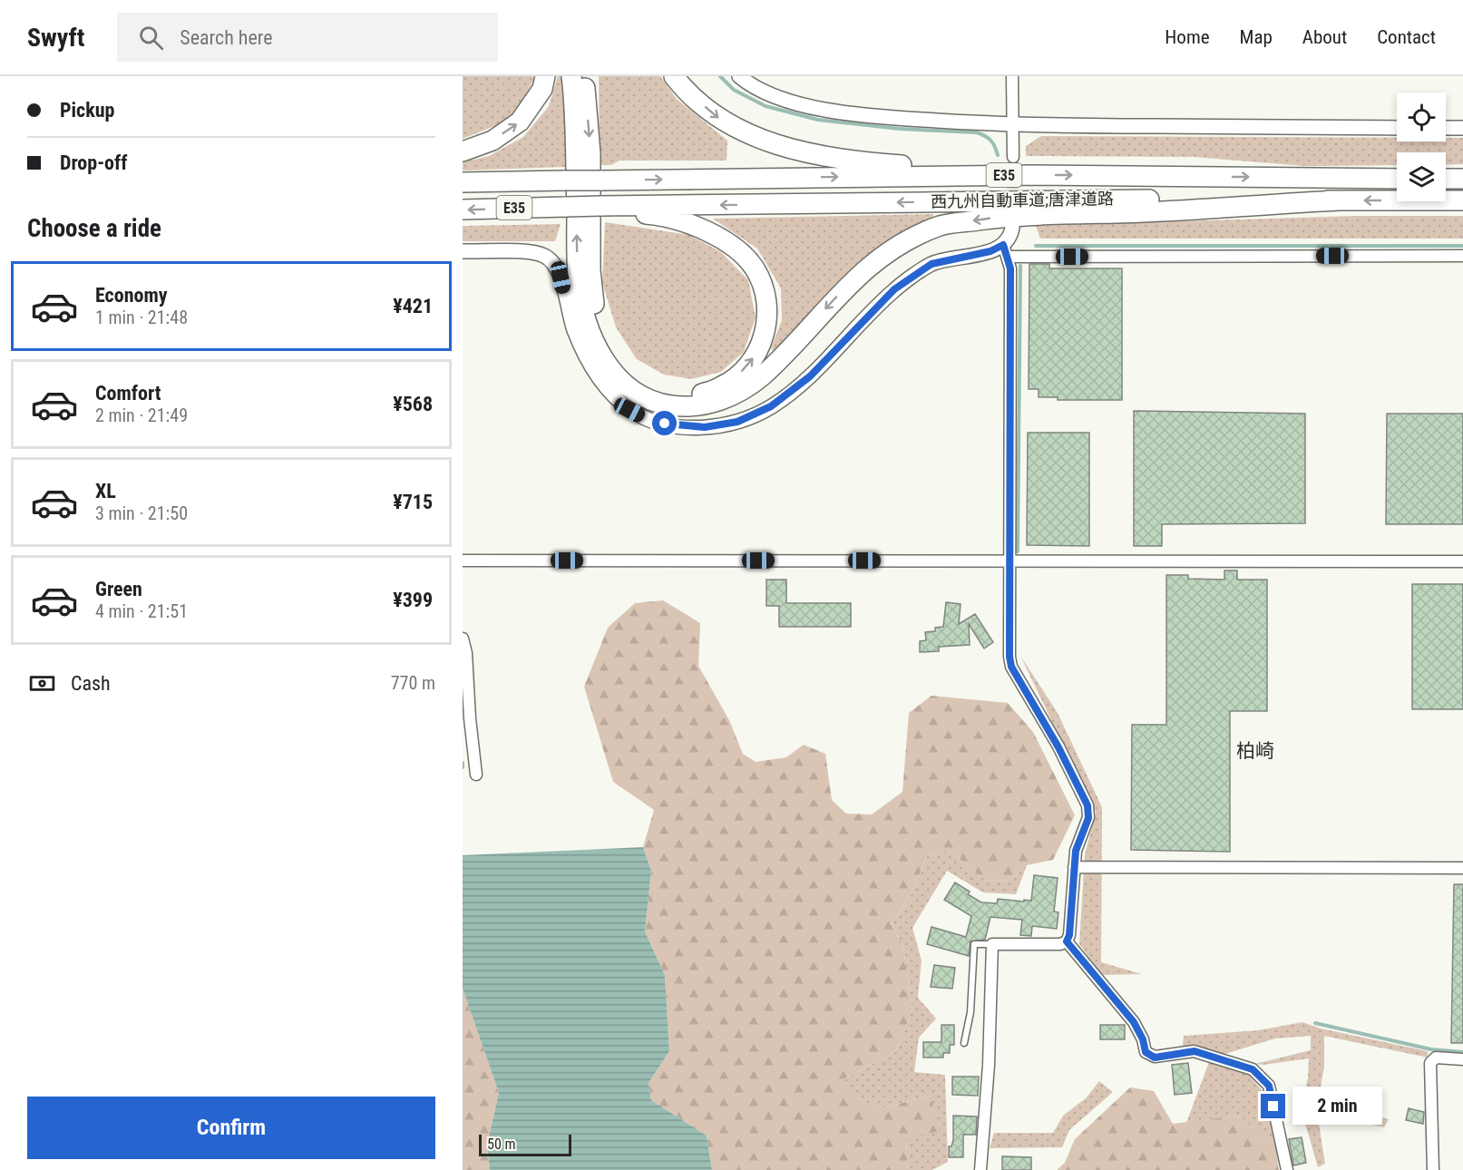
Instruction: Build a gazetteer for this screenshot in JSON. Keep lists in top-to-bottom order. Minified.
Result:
{"streets":{"highway":["E35","西九州自動車道;唐津道路"]},"crossings":[["E35","西九州自動車道;唐津道路"]],"districts":["柏崎"],"scale_bar":"50 m","page":{"header":"Swyft","search":"Search here","nav":["Home","Map","About","Contact"],"banner":["Pickup","Drop-off"],"heading":"Choose a ride","list":[{"name":"Economy","note":"1 min · 21:48","value":"¥421"},{"name":"Comfort","note":"2 min · 21:49","value":"¥568"},{"name":"XL","note":"3 min · 21:50","value":"¥715"},{"name":"Green","note":"4 min · 21:51","value":"¥399"}],"pay":["Cash","770 m"],"buttons":"Confirm","bubble":"2 min","scale":"50 m"}}
